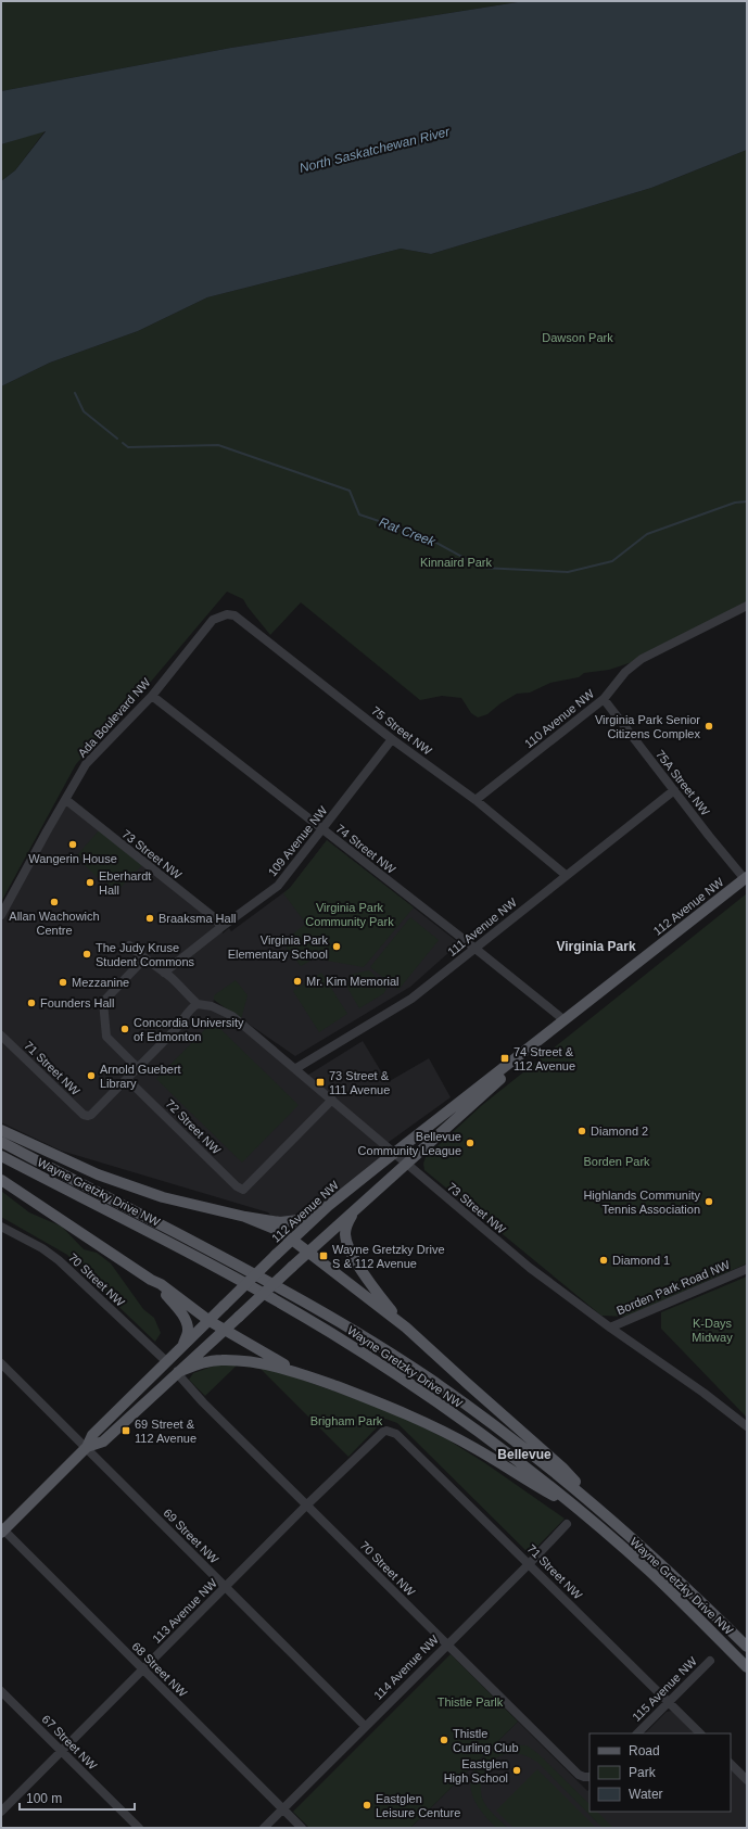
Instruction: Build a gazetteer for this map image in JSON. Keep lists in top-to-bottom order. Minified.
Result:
{"streets":{"main road":["112 Avenue NW","Wayne Gretzky Drive NW"],"street":["Ada Boulevard NW","110 Avenue NW","75 Street NW","75A Street NW","109 Avenue NW","74 Street NW","73 Street NW","111 Avenue NW","71 Street NW","72 Street NW","70 Street NW","Borden Park Road NW","69 Street NW","113 Avenue NW","114 Avenue NW","68 Street NW","115 Avenue NW","67 Street NW"]},"crossings":[["Ada Boulevard NW","75 Street NW"],["Ada Boulevard NW","74 Street NW"],["Ada Boulevard NW","73 Street NW"],["110 Avenue NW","75 Street NW"],["110 Avenue NW","75A Street NW"],["75 Street NW","109 Avenue NW"],["75 Street NW","111 Avenue NW"],["75A Street NW","112 Avenue NW"],["75A Street NW","111 Avenue NW"],["109 Avenue NW","74 Street NW"],["109 Avenue NW","73 Street NW"],["74 Street NW","112 Avenue NW"],["74 Street NW","111 Avenue NW"],["73 Street NW","112 Avenue NW"],["73 Street NW","111 Avenue NW"],["73 Street NW","72 Street NW"],["73 Street NW","Borden Park Road NW"],["112 Avenue NW","70 Street NW"],["112 Avenue NW","69 Street NW"],["112 Avenue NW","68 Street NW"],["71 Street NW","72 Street NW"],["71 Street NW","113 Avenue NW"],["71 Street NW","114 Avenue NW"],["71 Street NW","115 Avenue NW"],["70 Street NW","113 Avenue NW"],["70 Street NW","114 Avenue NW"],["69 Street NW","113 Avenue NW"],["69 Street NW","114 Avenue NW"],["113 Avenue NW","68 Street NW"],["113 Avenue NW","67 Street NW"],["114 Avenue NW","68 Street NW"]],"districts":["Virginia Park","Bellevue"],"water":["North Saskatchewan River","Rat Creek"],"parks":["Dawson Park","Kinnaird Park","Virginia Park Community Park","Borden Park","K-Days Midway","Brigham Park","Thistle Parlk"],"places":{"other":["Virginia Park Senior Citizens Complex","Wangerin House","Eberhardt Hall","Allan Wachowich Centre","Braaksma Hall","Virginia Park Elementary School","The Judy Kruse Student Commons","Mr. Kim Memorial","Mezzanine","Founders Hall","Concordia University of Edmonton","Arnold Guebert Library","Diamond 2","Bellevue Community League","Highlands Community Tennis Association","Diamond 1","Thistle Curling Club","Eastglen High School","Eastglen Leisure Centure"],"transit":["74 Street & 112 Avenue","73 Street & 111 Avenue","Wayne Gretzky Drive S & 112 Avenue","69 Street & 112 Avenue"]},"legend":["Road","Park","Water"],"scale_bar":"100 m"}
